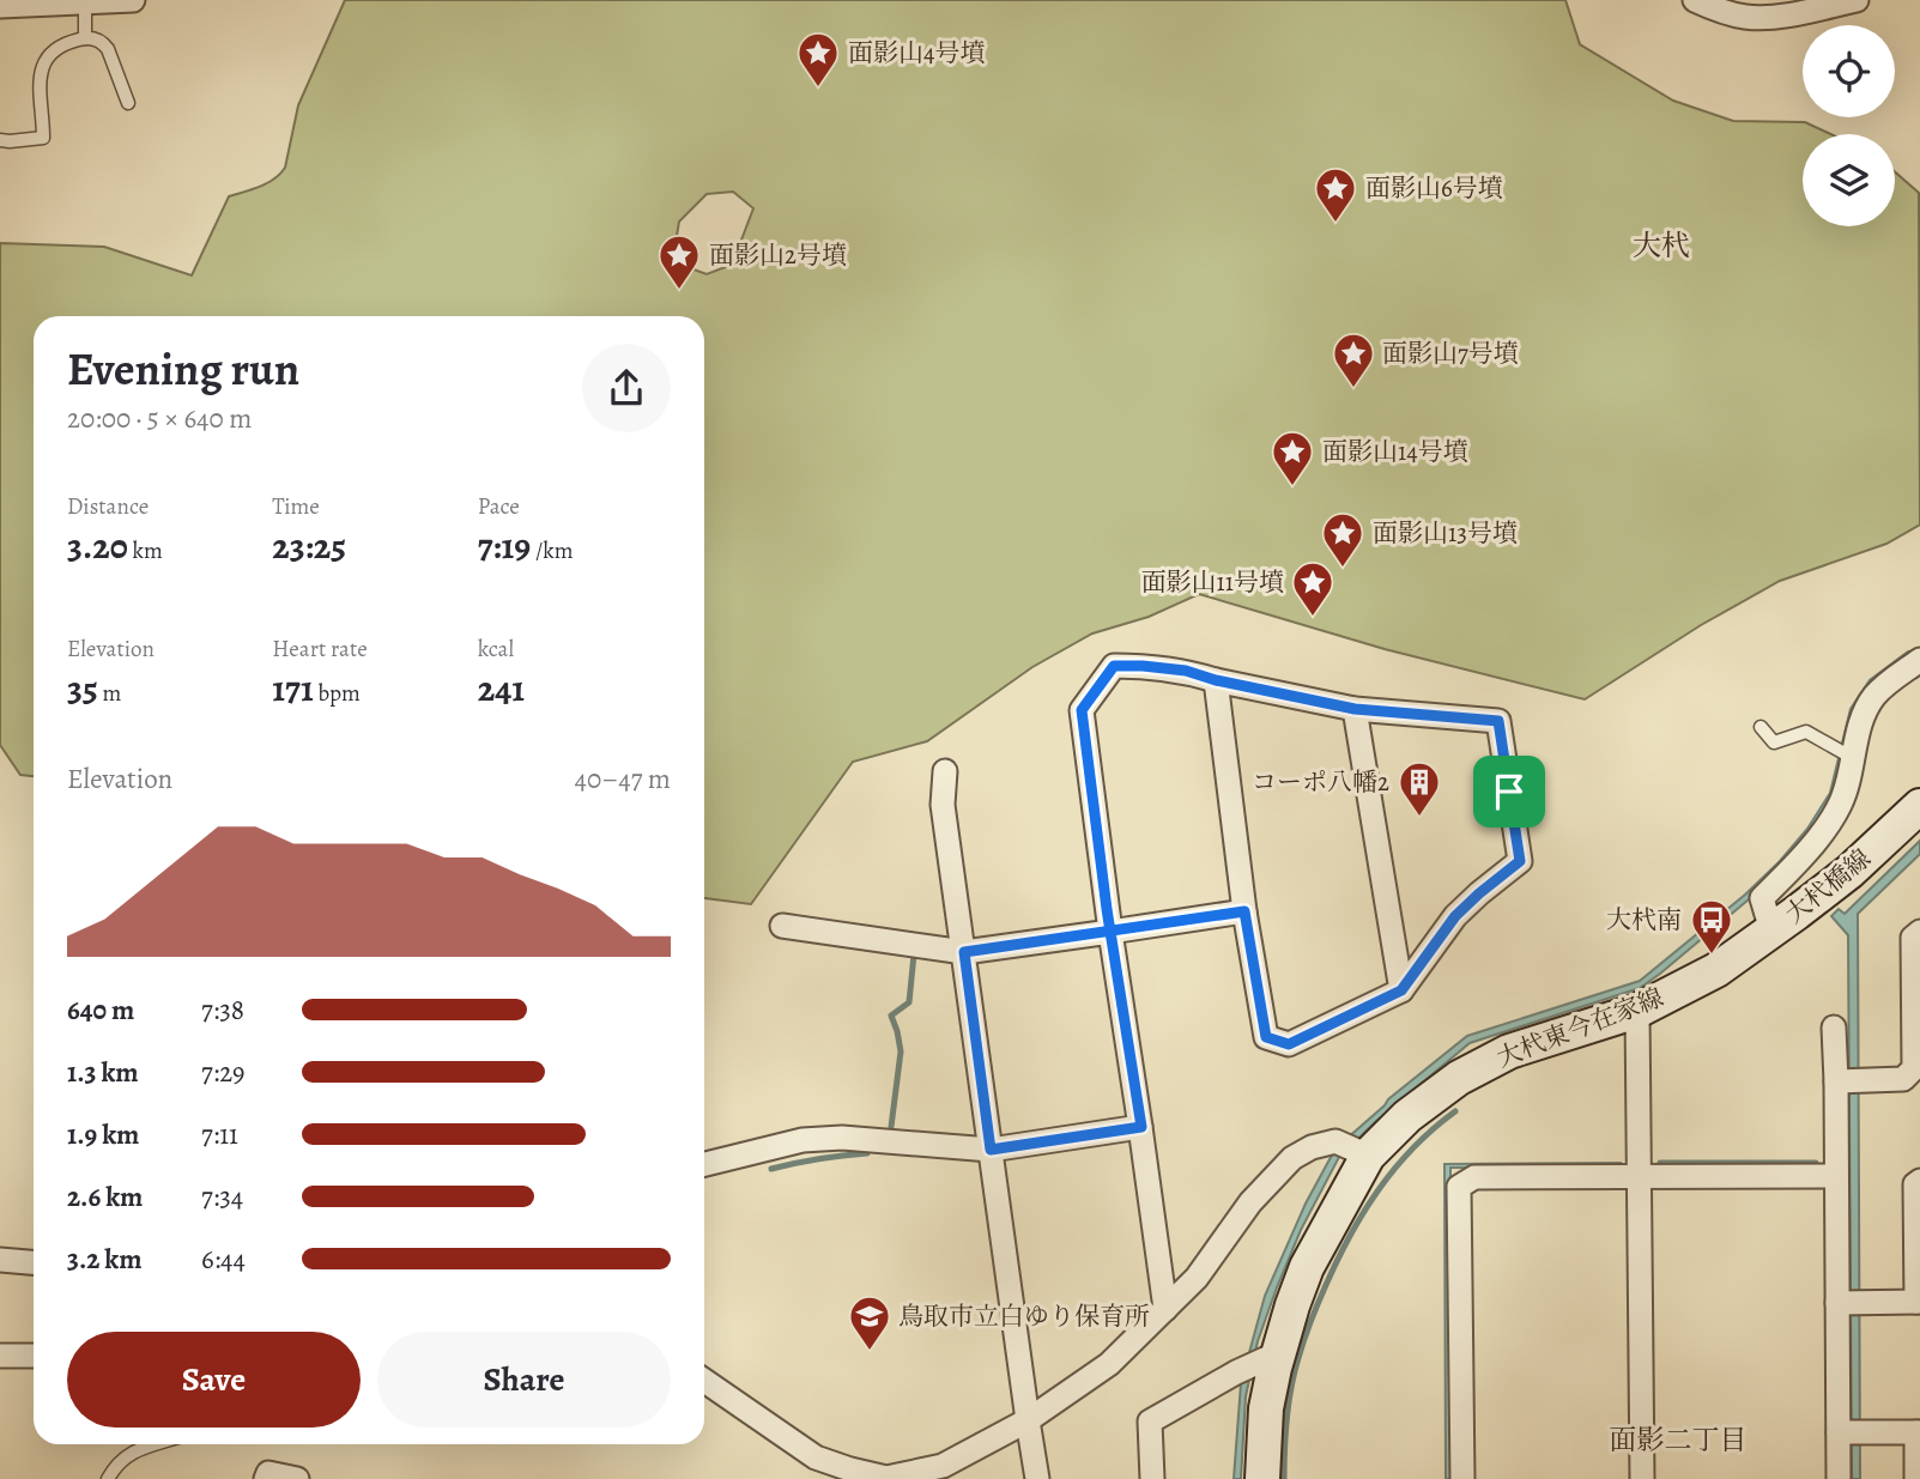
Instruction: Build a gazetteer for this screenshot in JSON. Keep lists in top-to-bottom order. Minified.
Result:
{"streets":{"street":["大杙橋線","大杙東今在家線"]},"crossings":[["大杙橋線","大杙東今在家線"]],"districts":["大杙","面影二丁目"],"places":{"place":["面影山4号墳","面影山6号墳","面影山2号墳","面影山7号墳","面影山14号墳","面影山13号墳","面影山11号墳"],"building":["コーポ八幡2"],"bus stop":["大杙南"],"school or university":["鳥取市立白ゆり保育所"]},"page":{"heading":["Evening run","20:00 · 5 × 640 m"],"stats":[["Distance","3.20 km"],["Time","23:25"],["Pace","7:19 /km"],["Elevation","35 m"],["Heart rate","171 bpm"],["kcal","241"]],"chart":["Elevation","40–47 m"],"list":[{"name":"640 m","note":"7:38"},{"name":"1.3 km","note":"7:29"},{"name":"1.9 km","note":"7:11"},{"name":"2.6 km","note":"7:34"},{"name":"3.2 km","note":"6:44"}],"buttons":["Save","Share"]}}
